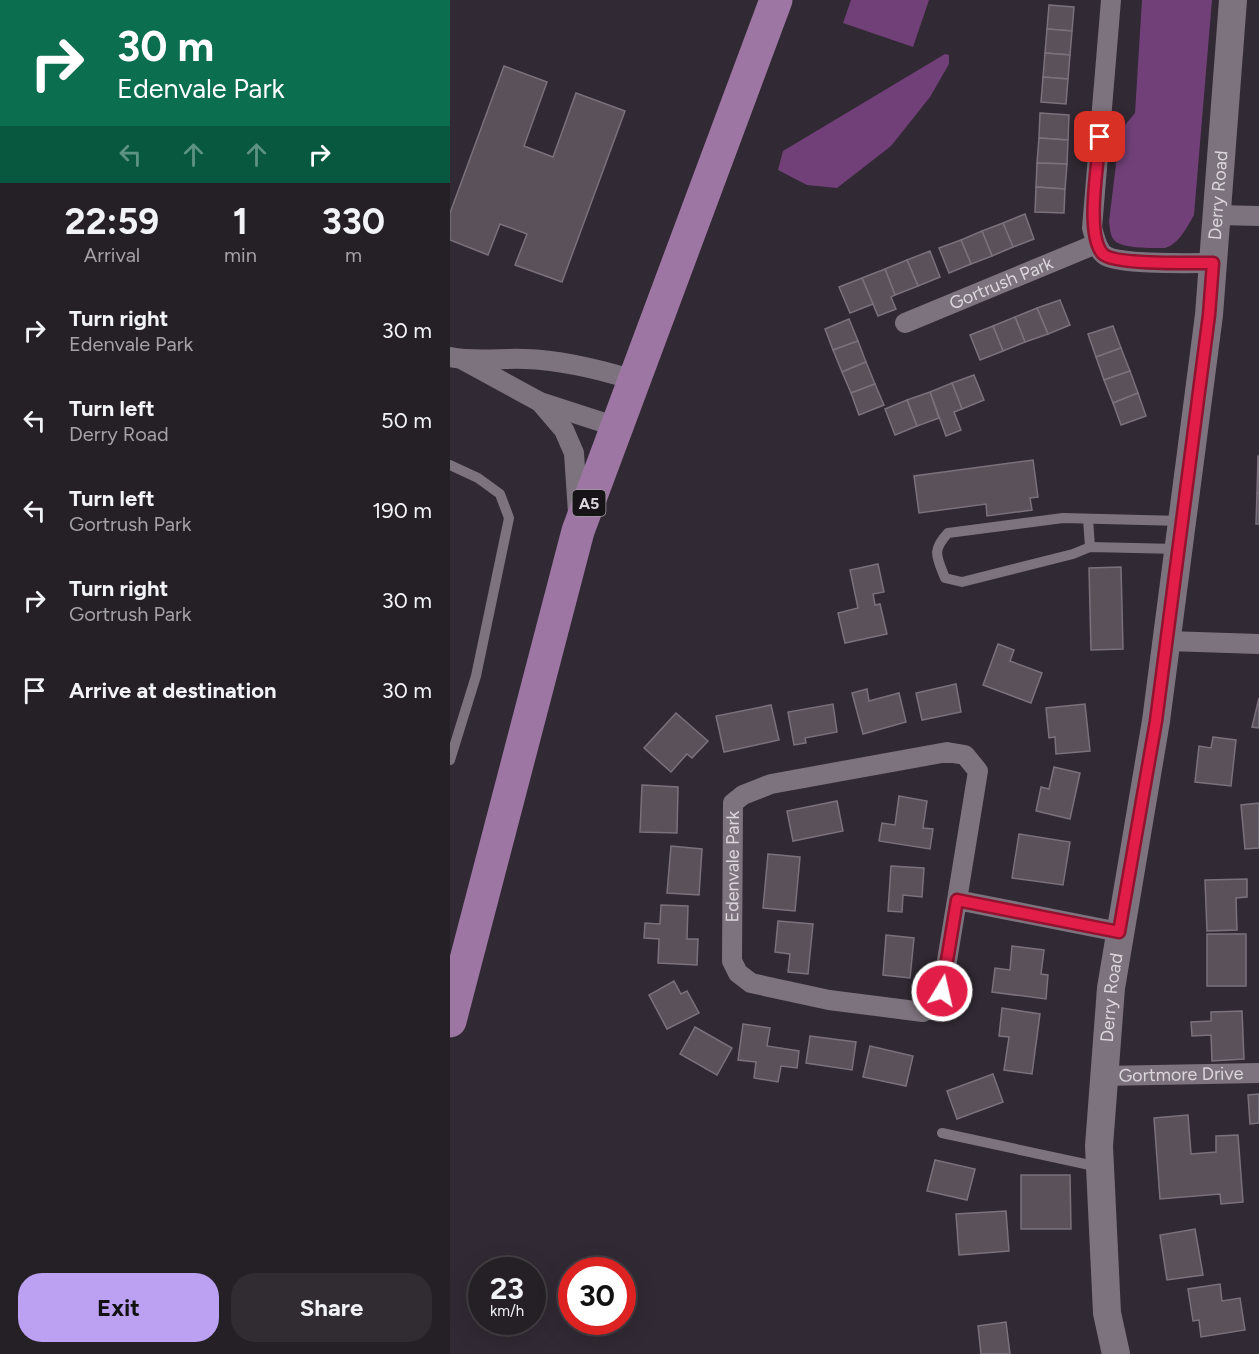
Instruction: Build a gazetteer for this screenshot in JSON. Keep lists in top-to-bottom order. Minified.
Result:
{"streets":{"highway":["A5"],"main road":["Derry Road"],"street":["Gortrush Park","Edenvale Park","Gortmore Drive"]},"crossings":[["Derry Road","Gortmore Drive"]],"page":{"turn":["30 m","Edenvale Park"],"eta":["22:59","Arrival","1","min","330","m"],"list":[{"name":"Turn right","note":"Edenvale Park","value":"30 m"},{"name":"Turn left","note":"Derry Road","value":"50 m"},{"name":"Turn left","note":"Gortrush Park","value":"190 m"},{"name":"Turn right","note":"Gortrush Park","value":"30 m"},{"name":"Arrive at destination","value":"30 m"}],"speed":"23 km/h","limit":"30","buttons":["Exit","Share"]}}
